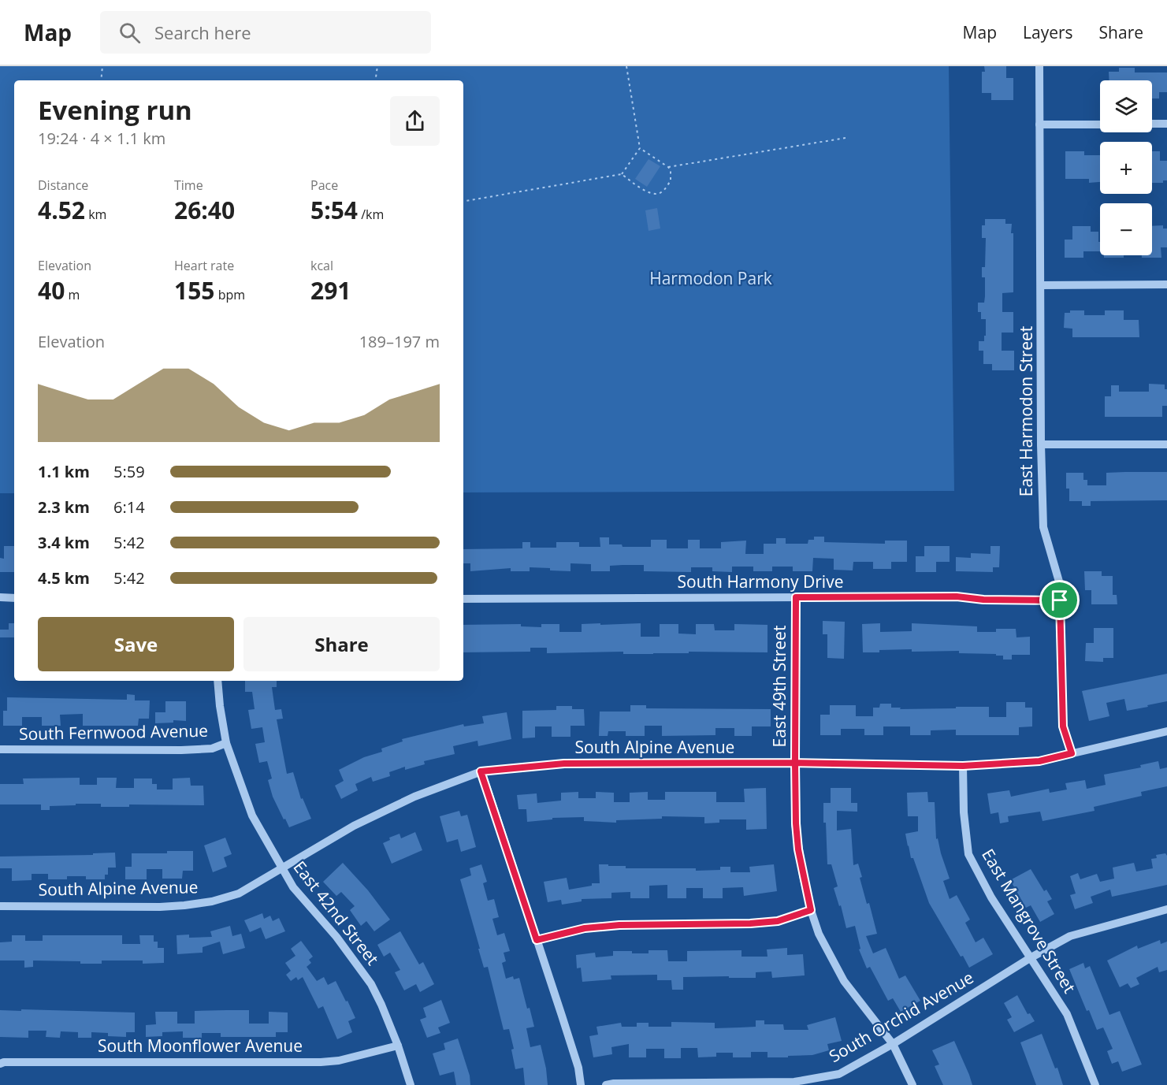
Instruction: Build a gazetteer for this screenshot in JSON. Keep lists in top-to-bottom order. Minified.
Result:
{"streets":{"street":["East Harmodon Street","South Harmony Drive","East 49th Street","South Fernwood Avenue","South Alpine Avenue","East 42nd Street","East Mangrove Street","South Orchid Avenue","South Moonflower Avenue"]},"crossings":[["East Harmodon Street","South Harmony Drive"],["East Harmodon Street","South Alpine Avenue"],["South Harmony Drive","East 49th Street"],["East 49th Street","South Alpine Avenue"],["East 49th Street","South Orchid Avenue"],["South Fernwood Avenue","East 42nd Street"],["South Alpine Avenue","East 42nd Street"],["South Alpine Avenue","East Mangrove Street"],["East 42nd Street","South Moonflower Avenue"],["East Mangrove Street","South Orchid Avenue"]],"parks":["Harmodon Park"],"page":{"header":"Map","search":"Search here","nav":["Map","Layers","Share"],"map_buttons":["+","−"],"heading":["Evening run","19:24 · 4 × 1.1 km"],"stats":[["Distance","4.52 km"],["Time","26:40"],["Pace","5:54 /km"],["Elevation","40 m"],["Heart rate","155 bpm"],["kcal","291"]],"chart":["Elevation","189–197 m"],"list":[{"name":"1.1 km","note":"5:59"},{"name":"2.3 km","note":"6:14"},{"name":"3.4 km","note":"5:42"},{"name":"4.5 km","note":"5:42"}],"buttons":["Save","Share"]}}
